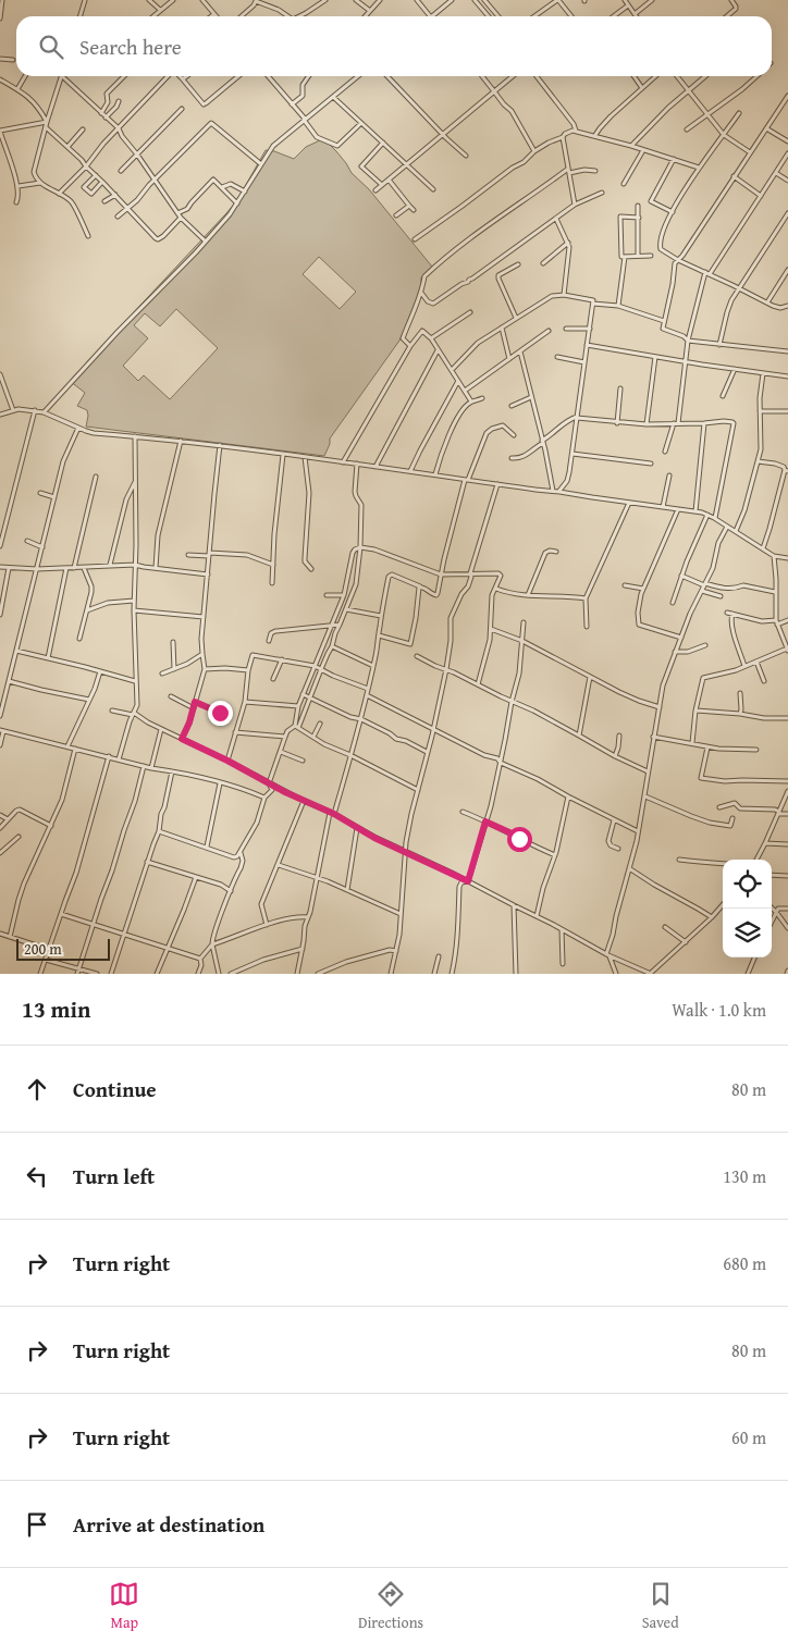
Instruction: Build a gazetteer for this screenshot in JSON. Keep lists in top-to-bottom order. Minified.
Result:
{"scale_bar":"200 m","page":{"search":"Search here","scale":"200 m","heading":["13 min","Walk · 1.0 km"],"list":[["Continue","80 m"],["Turn left","130 m"],["Turn right","680 m"],["Turn right","80 m"],["Turn right","60 m"],"Arrive at destination"],"nav":["Map","Directions","Saved"]}}
